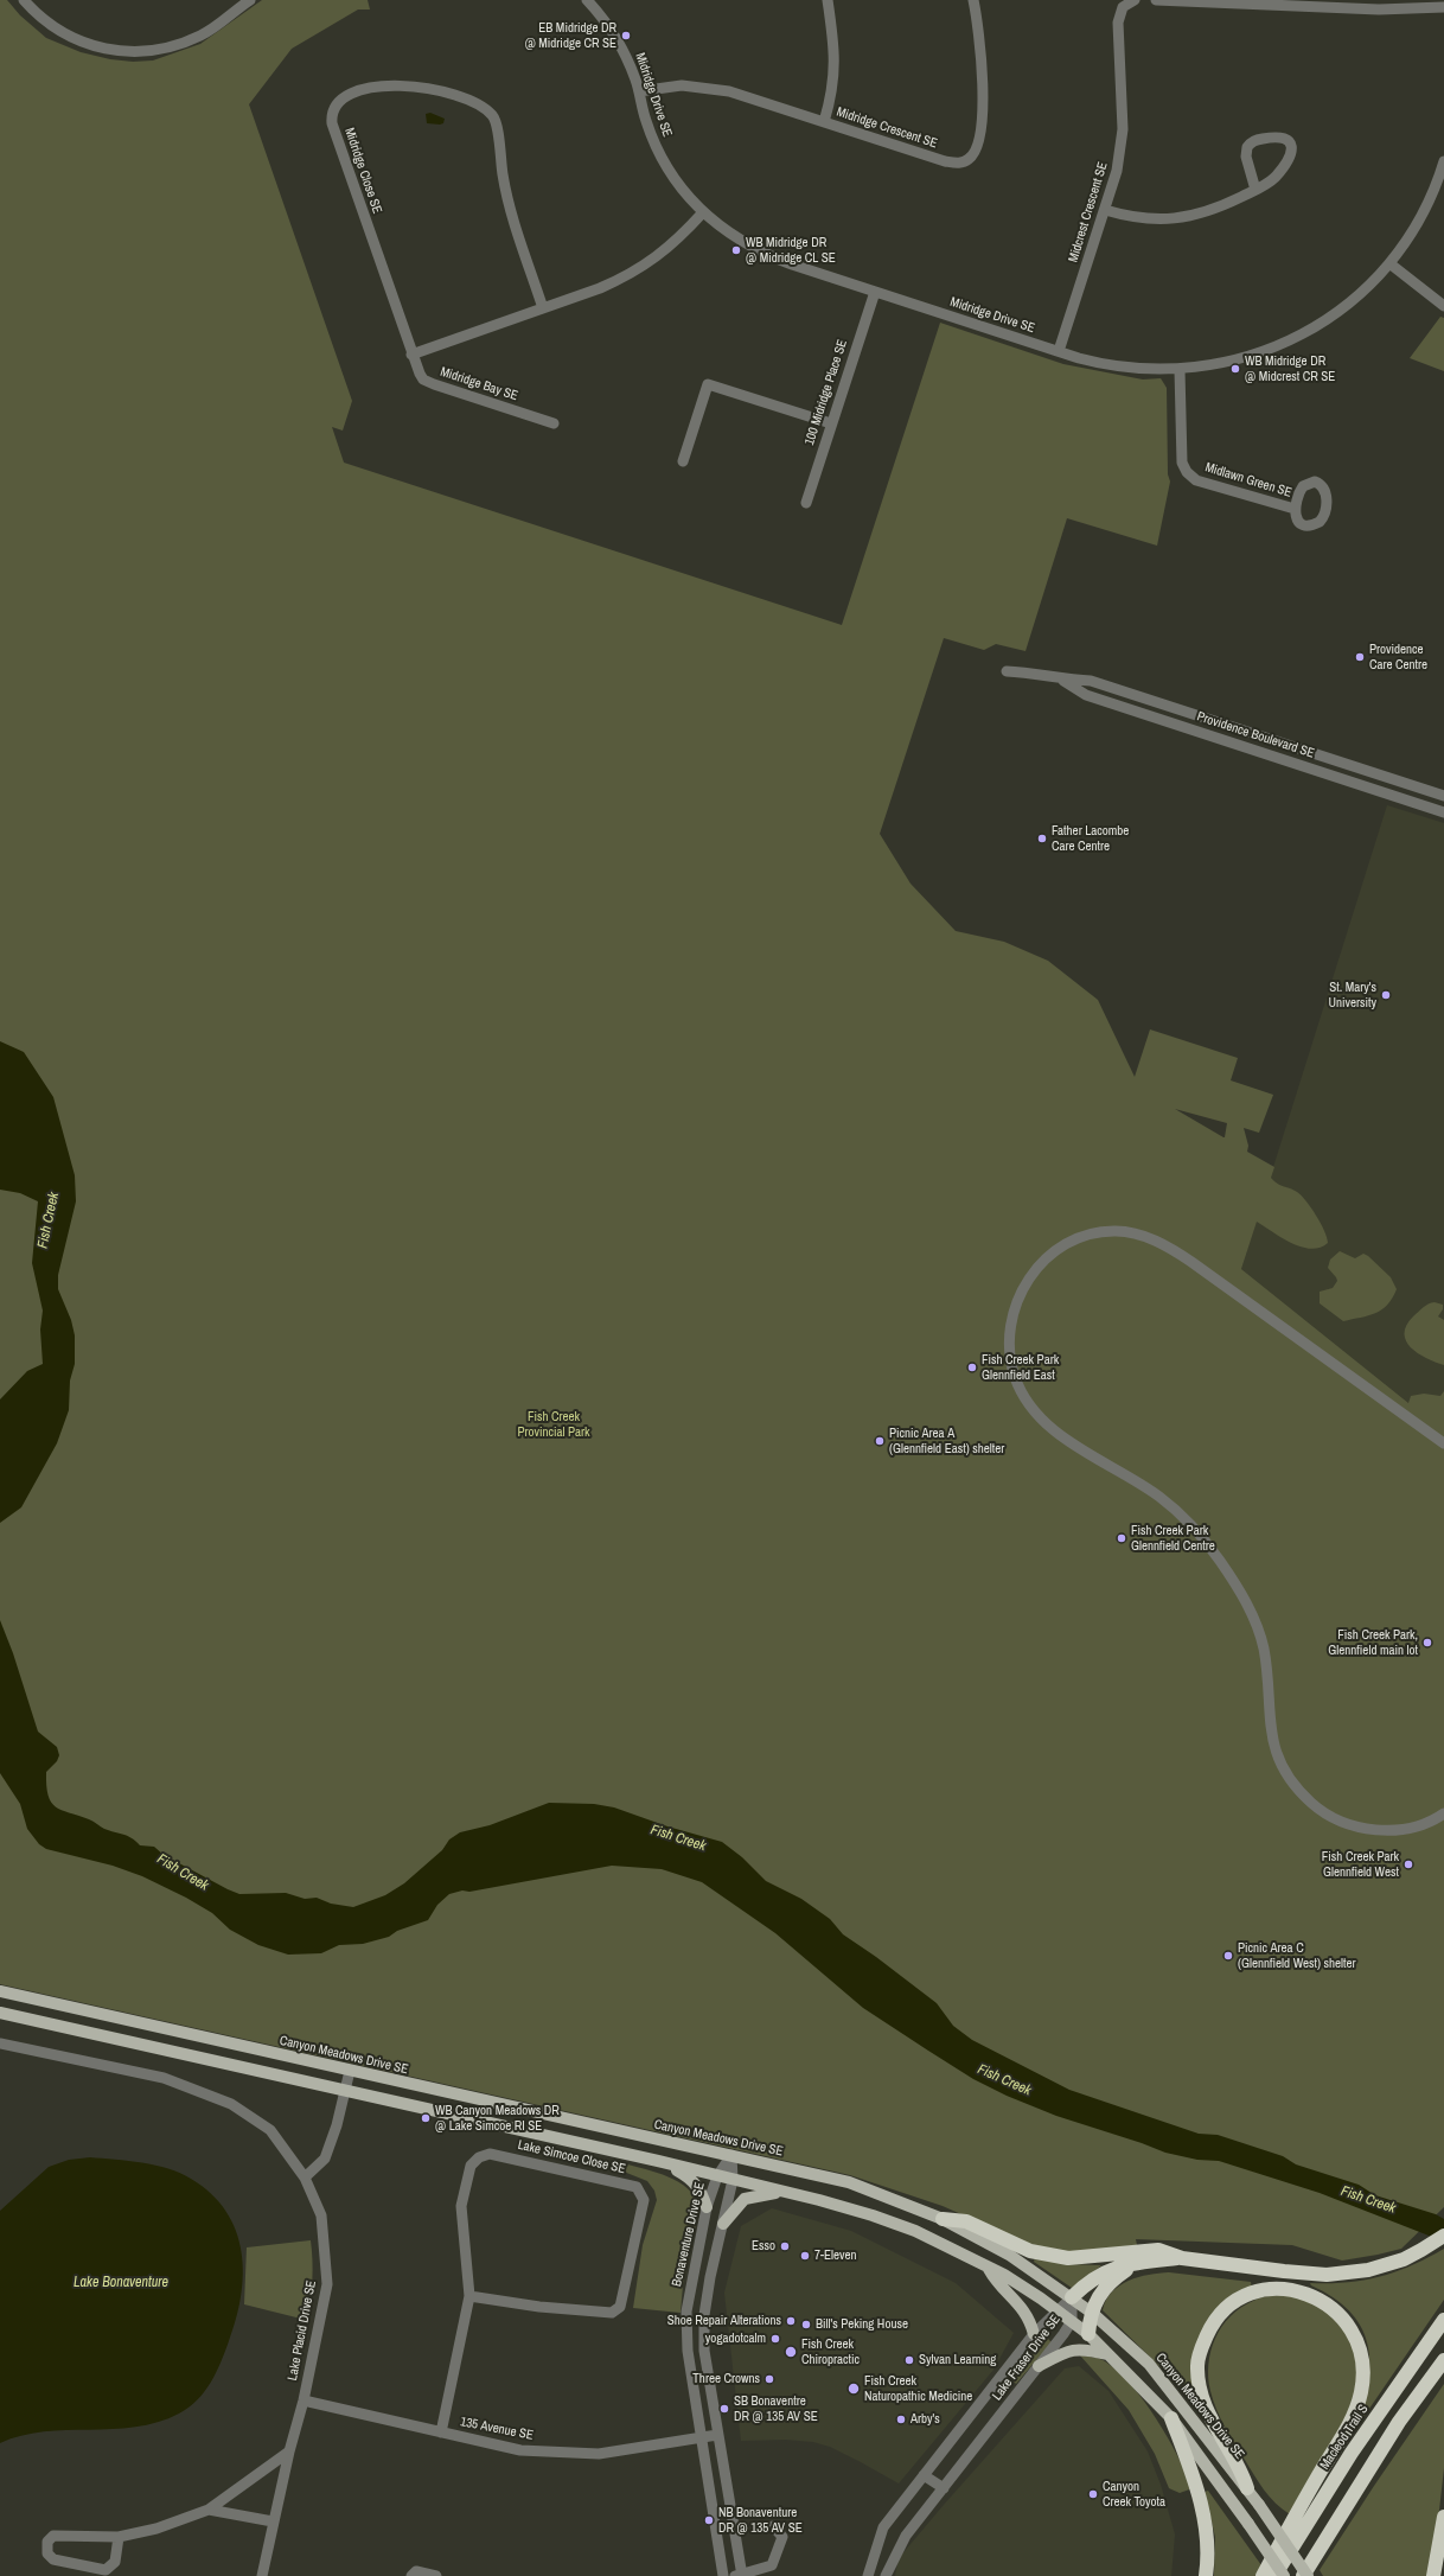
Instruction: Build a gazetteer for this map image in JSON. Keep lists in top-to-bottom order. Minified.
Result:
{"streets":{"highway":["Macleod Trail S"],"main road":["Canyon Meadows Drive SE"],"street":["Midridge Drive SE","Midridge Crescent SE","Midridge Close SE","Midcrest Crescent SE","Midridge Bay SE","100 Midridge Place SE","Midlawn Green SE","Providence Boulevard SE","Lake Simcoe Close SE","Bonaventure Drive SE","Lake Placid Drive SE","Lake Fraser Drive SE","135 Avenue SE"]},"crossings":[["Midridge Drive SE","Midridge Crescent SE"],["Midridge Drive SE","Midcrest Crescent SE"],["Midridge Drive SE","100 Midridge Place SE"],["Midridge Drive SE","Midlawn Green SE"],["Midridge Close SE","Midridge Bay SE"],["Canyon Meadows Drive SE","Bonaventure Drive SE"],["Canyon Meadows Drive SE","Lake Fraser Drive SE"],["Lake Simcoe Close SE","135 Avenue SE"],["Bonaventure Drive SE","135 Avenue SE"],["Lake Placid Drive SE","135 Avenue SE"]],"water":["Fish Creek","Lake Bonaventure"],"parks":["Fish Creek Provincial Park"],"places":["EB Midridge DR @ Midridge CR SE","WB Midridge DR @ Midridge CL SE","WB Midridge DR @ Midcrest CR SE","Providence Care Centre","Father Lacombe Care Centre","St. Mary's University","Fish Creek Park Glennfield East","Picnic Area A (Glennfield East) shelter","Fish Creek Park Glennfield Centre","Fish Creek Park, Glennfield main lot","Fish Creek Park Glennfield West","Picnic Area C (Glennfield West) shelter","WB Canyon Meadows DR @ Lake Simcoe RI SE","Esso","7-Eleven","Shoe Repair Alterations","Bill's Peking House","yogadotcalm","Fish Creek Chiropractic","Sylvan Learning","Three Crowns","Fish Creek Naturopathic Medicine","SB Bonaventre DR @ 135 AV SE","Arby's","Canyon Creek Toyota","NB Bonaventure DR @ 135 AV SE"]}
